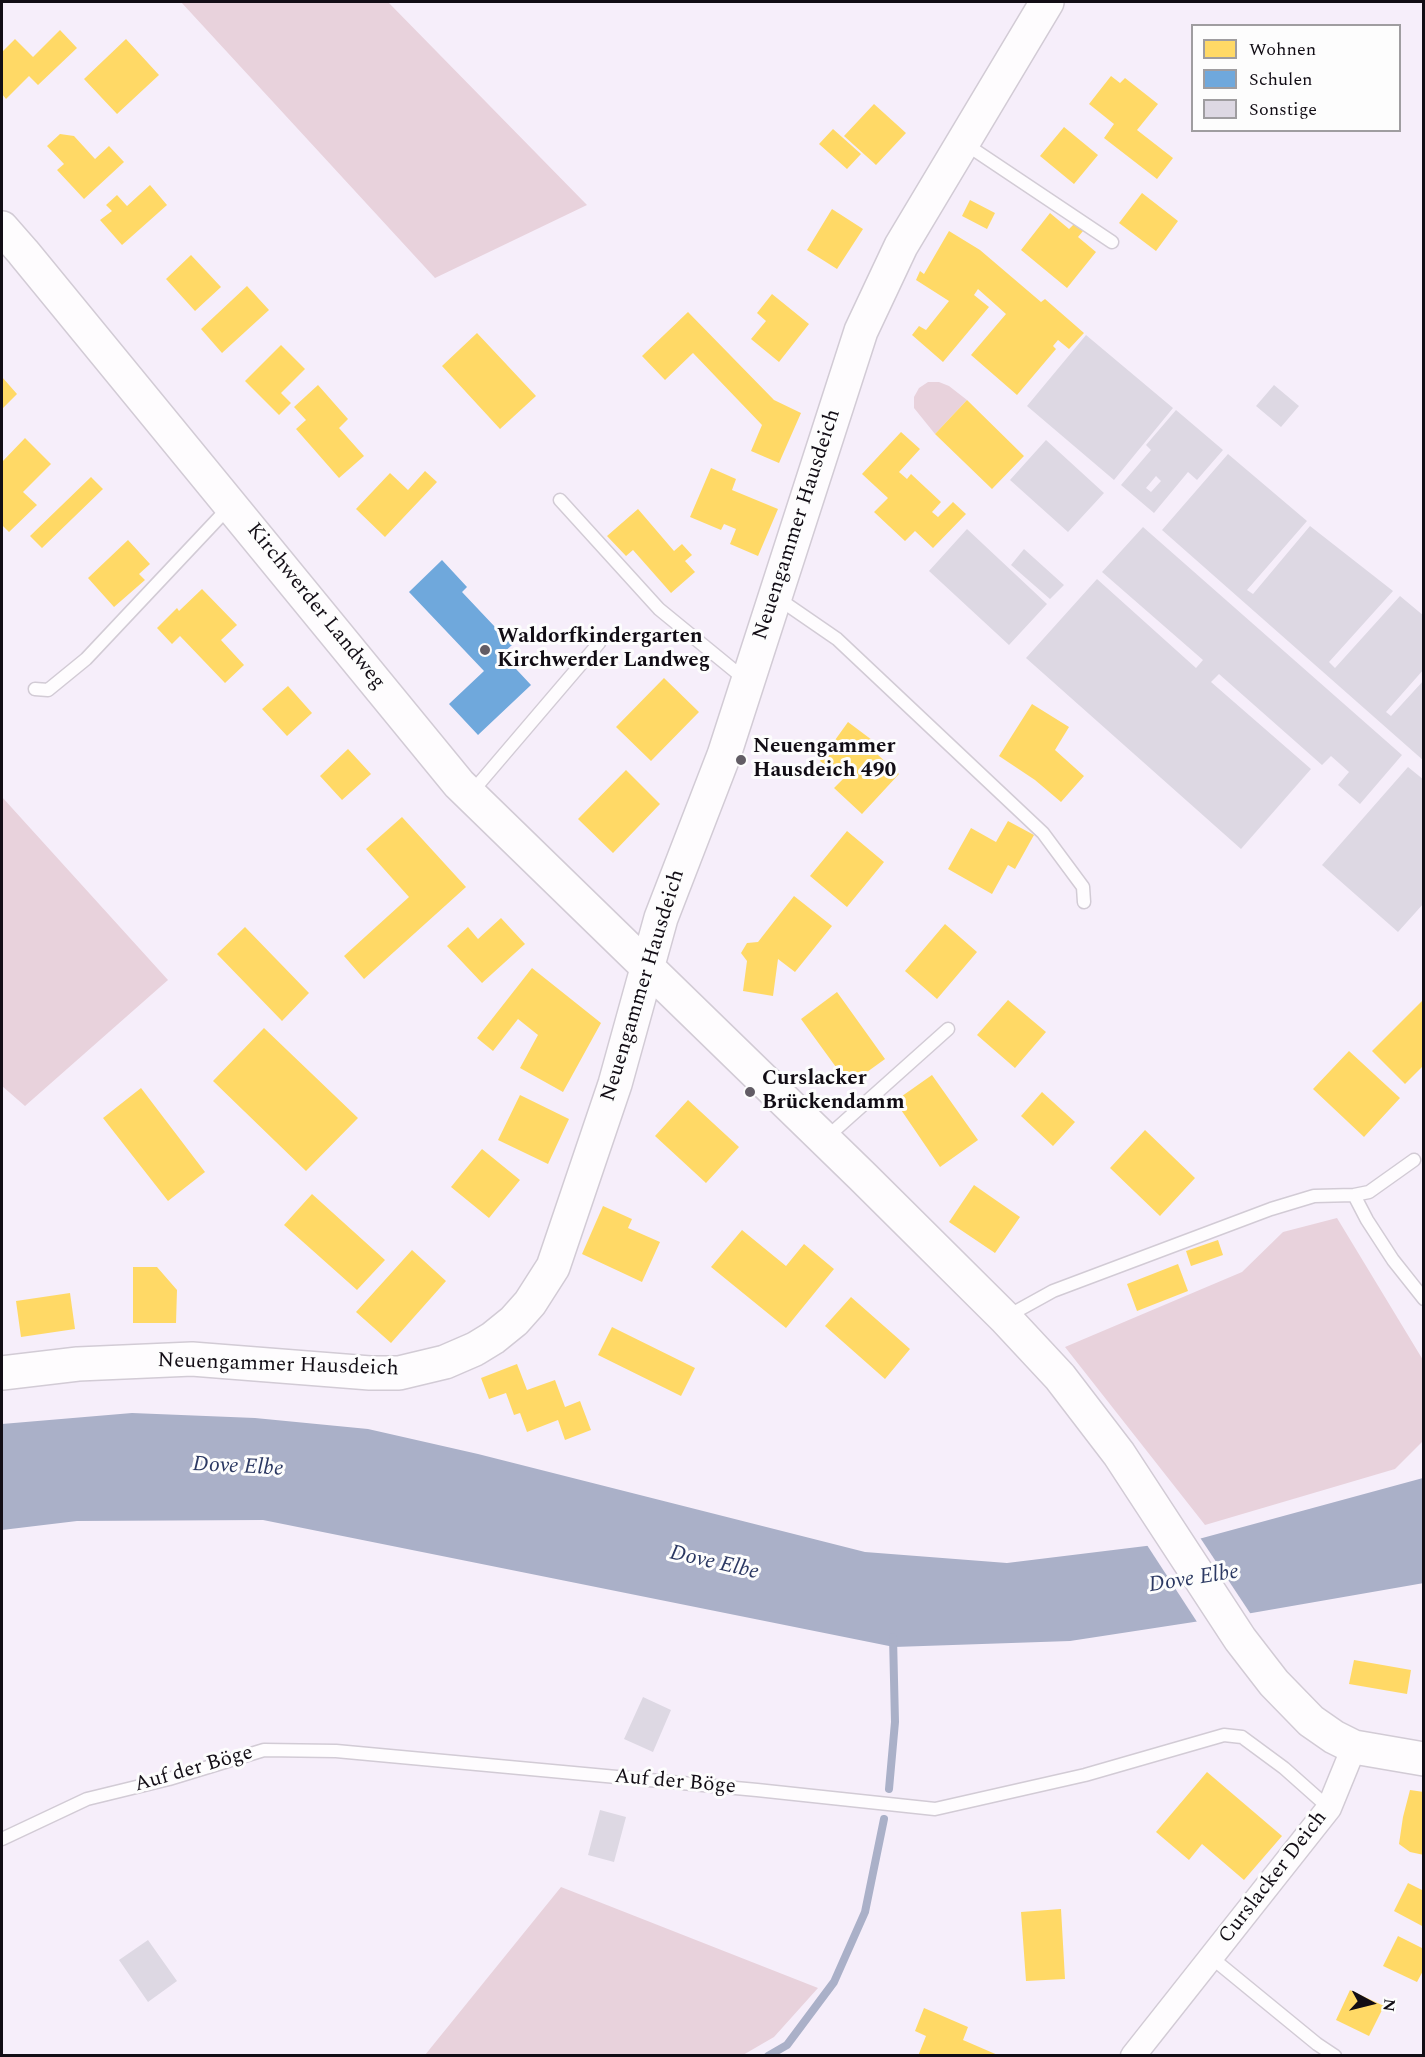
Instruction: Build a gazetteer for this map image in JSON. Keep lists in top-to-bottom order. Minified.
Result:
{"streets":{"street":["Neuengammer Hausdeich","Kirchwerder Landweg","Curslacker Deich"],"lane":["Auf der Böge"]},"crossings":[["Neuengammer Hausdeich","Kirchwerder Landweg"],["Auf der Böge","Curslacker Deich"]],"water":["Dove Elbe"],"places":["Waldorfkindergarten Kirchwerder Landweg","Neuengammer Hausdeich 490","Curslacker Brückendamm"],"legend":["Wohnen","Schulen","Sonstige"],"north":"right"}
